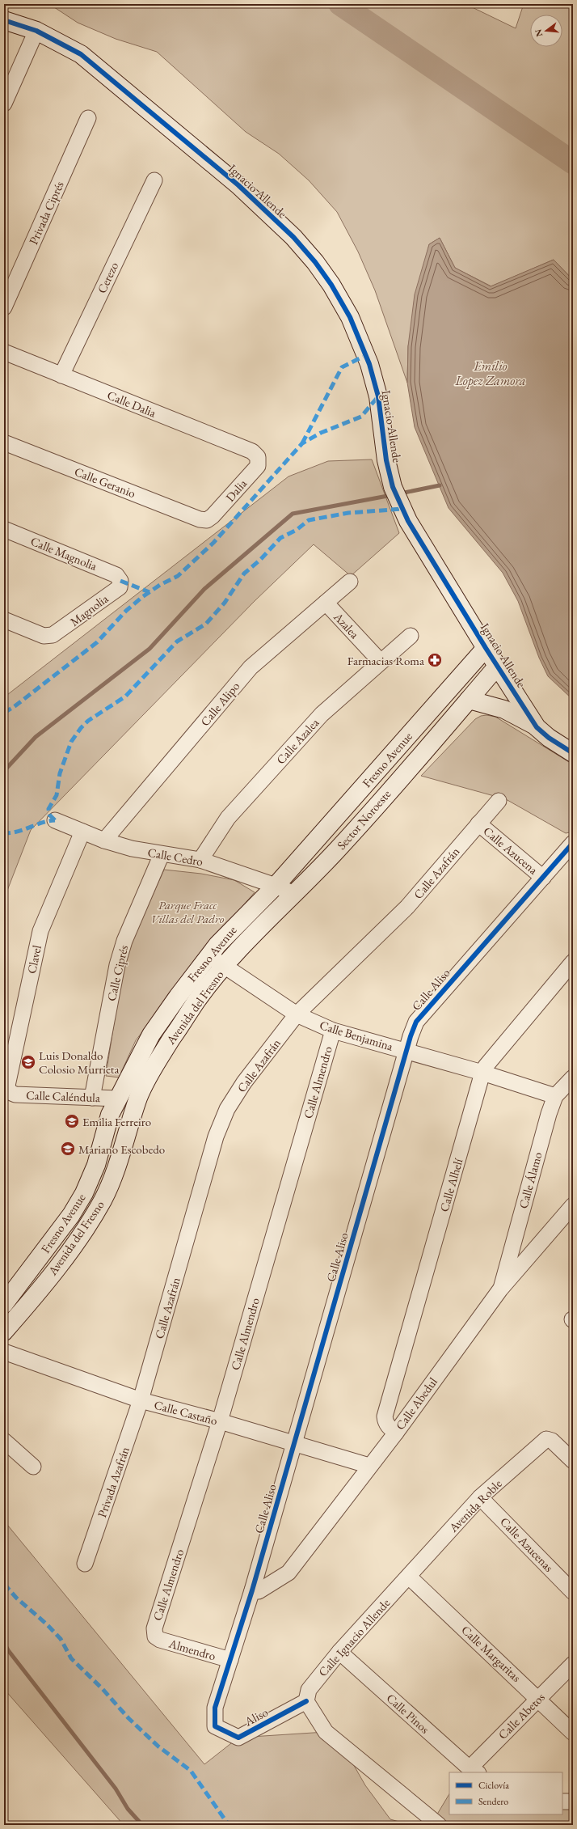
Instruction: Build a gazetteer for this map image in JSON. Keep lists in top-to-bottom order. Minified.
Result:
{"streets":{"street":["Ignacio Allende","Privada Ciprés","Cerezo","Calle Dalia","Calle Geranio","Dalia","Calle Magnolia","Magnolia","Azalea","Calle Alipo","Calle Azalea","Fresno Avenue","Sector Noroeste","Calle Azucena","Calle Cedro","Calle Azafrán","Clavel","Calle Ciprés","Calle Aliso","Avenida del Fresno","Calle Benjamina","Calle Almendro","Calle Caléndula","Calle Álamo","Calle Alhelí","Calle Abedul","Calle Castaño","Privada Azafrán","Avenida Roble","Calle Azucenas","Calle Ignacio Allende","Almendro","Calle Margaritas","Calle Pinos","Calle Abetos","Aliso"]},"crossings":[["Ignacio Allende","Fresno Avenue"],["Ignacio Allende","Sector Noroeste"],["Cerezo","Calle Dalia"],["Calle Dalia","Dalia"],["Calle Geranio","Dalia"],["Calle Magnolia","Magnolia"],["Azalea","Calle Alipo"],["Azalea","Calle Azalea"],["Calle Alipo","Calle Cedro"],["Calle Azalea","Calle Cedro"],["Fresno Avenue","Calle Cedro"],["Fresno Avenue","Calle Benjamina"],["Fresno Avenue","Calle Caléndula"],["Sector Noroeste","Calle Cedro"],["Sector Noroeste","Avenida del Fresno"],["Sector Noroeste","Calle Benjamina"],["Calle Azucena","Calle Azafrán"],["Calle Azucena","Calle Aliso"],["Calle Cedro","Clavel"],["Calle Cedro","Calle Ciprés"],["Calle Azafrán","Calle Benjamina"],["Calle Azafrán","Calle Castaño"],["Calle Azafrán","Privada Azafrán"],["Clavel","Calle Caléndula"],["Calle Ciprés","Calle Caléndula"],["Calle Aliso","Calle Benjamina"],["Calle Aliso","Calle Abedul"],["Calle Aliso","Calle Castaño"],["Calle Aliso","Almendro"],["Calle Aliso","Aliso"],["Avenida del Fresno","Calle Benjamina"],["Calle Benjamina","Calle Almendro"],["Calle Benjamina","Calle Álamo"],["Calle Benjamina","Calle Alhelí"],["Calle Almendro","Calle Castaño"],["Calle Almendro","Almendro"],["Calle Álamo","Calle Abedul"],["Calle Alhelí","Calle Abedul"],["Calle Abedul","Calle Castaño"],["Calle Castaño","Privada Azafrán"],["Avenida Roble","Calle Azucenas"],["Avenida Roble","Calle Ignacio Allende"],["Avenida Roble","Calle Margaritas"],["Calle Ignacio Allende","Calle Margaritas"],["Calle Ignacio Allende","Calle Pinos"],["Calle Ignacio Allende","Aliso"],["Calle Margaritas","Calle Abetos"],["Calle Pinos","Calle Abetos"]],"water":["Emilio Lopez Zamora"],"parks":["Parque Fracc Villas del Padro"],"places":{"pharmacy":["Farmacias Roma"],"school or university":["Luis Donaldo Colosio Murrieta","Emilia Ferreiro","Mariano Escobedo"]},"legend":["Ciclovía","Sendero"],"north":"left"}
